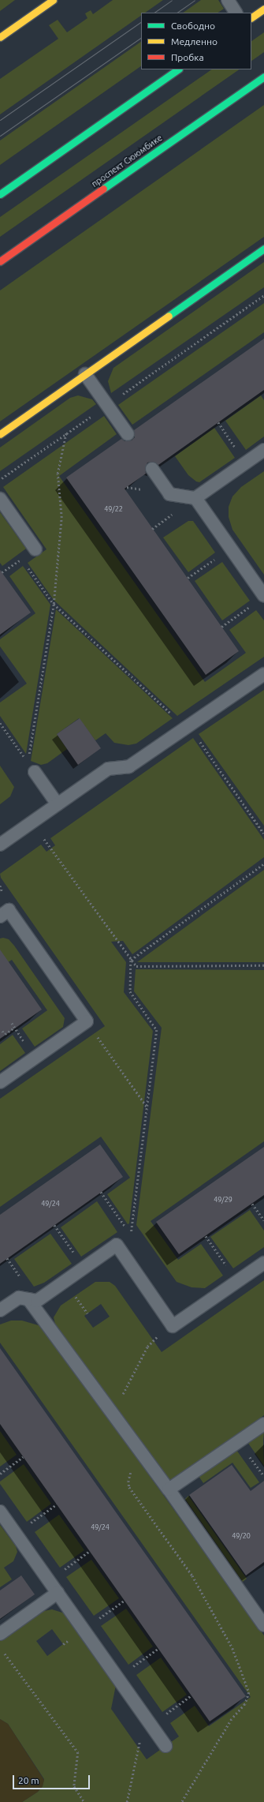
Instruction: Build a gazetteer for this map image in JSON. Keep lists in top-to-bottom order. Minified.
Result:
{"streets":{"main road":["проспект Сююмбике"]},"house_numbers":["49/22","49/29","49/24","49/24","49/20"],"legend":["Свободно","Медленно","Пробка"],"scale_bar":"20 m"}
